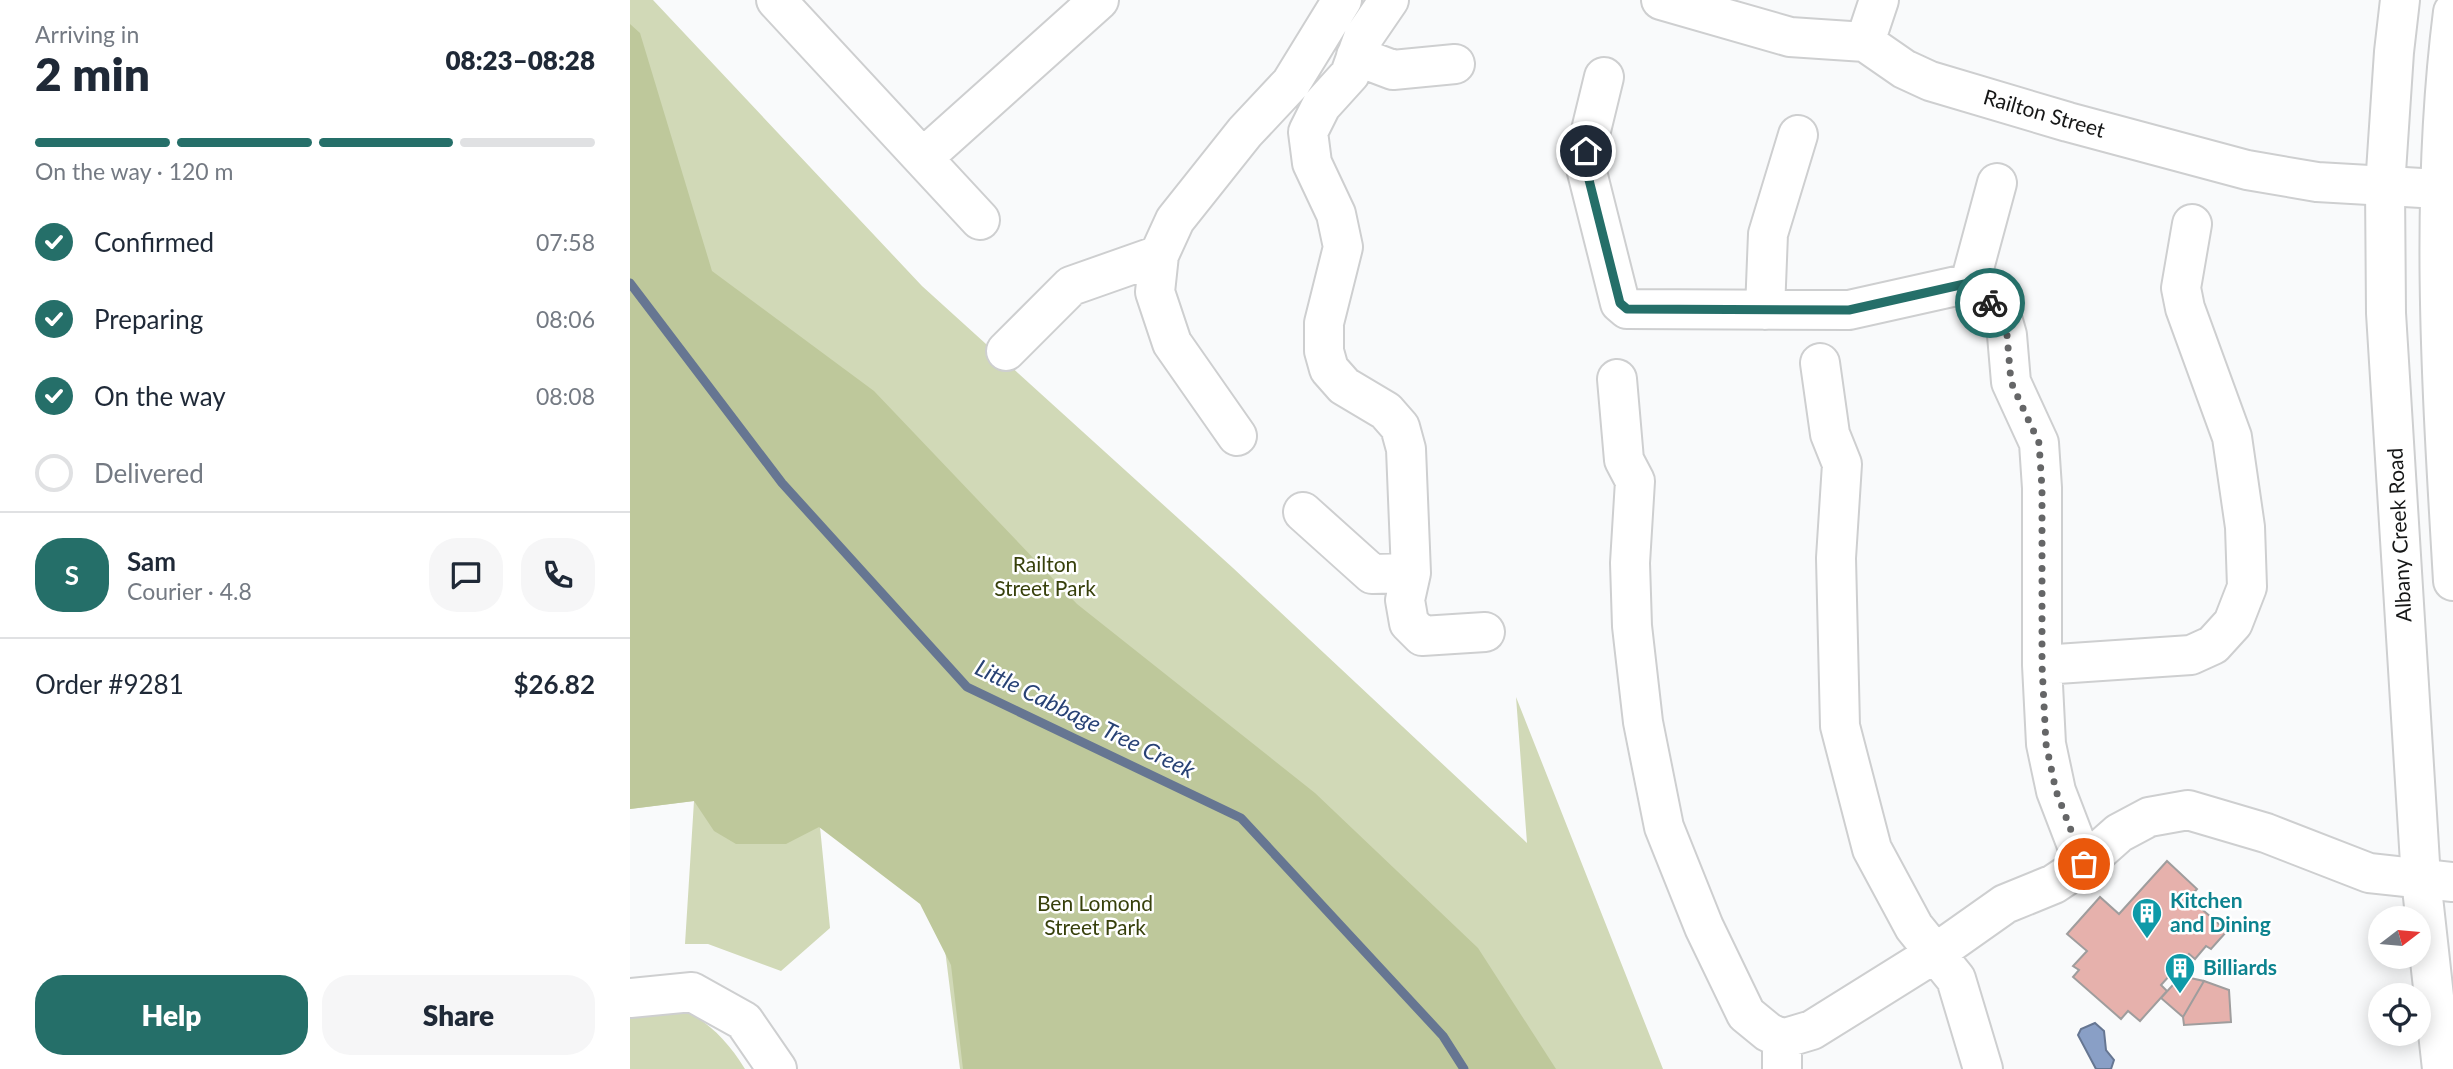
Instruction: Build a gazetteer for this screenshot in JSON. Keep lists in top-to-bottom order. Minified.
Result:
{"streets":{"street":["Railton Street","Albany Creek Road"]},"crossings":[["Railton Street","Albany Creek Road"]],"water":["Little Cabbage Tree Creek"],"parks":["Railton Street Park","Ben Lomond Street Park"],"places":{"building":["Kitchen and Dining","Billiards"]},"north":"right","page":{"heading":["2 min","Arriving in","08:23–08:28"],"panel":["Sam","Courier · 4.8","Order #9281","$26.82"],"bar":"On the way · 120 m","list":[["Confirmed","07:58"],["Preparing","08:06"],["On the way","08:08"],"Delivered"],"round":"S","buttons":["Help","Share"]}}
